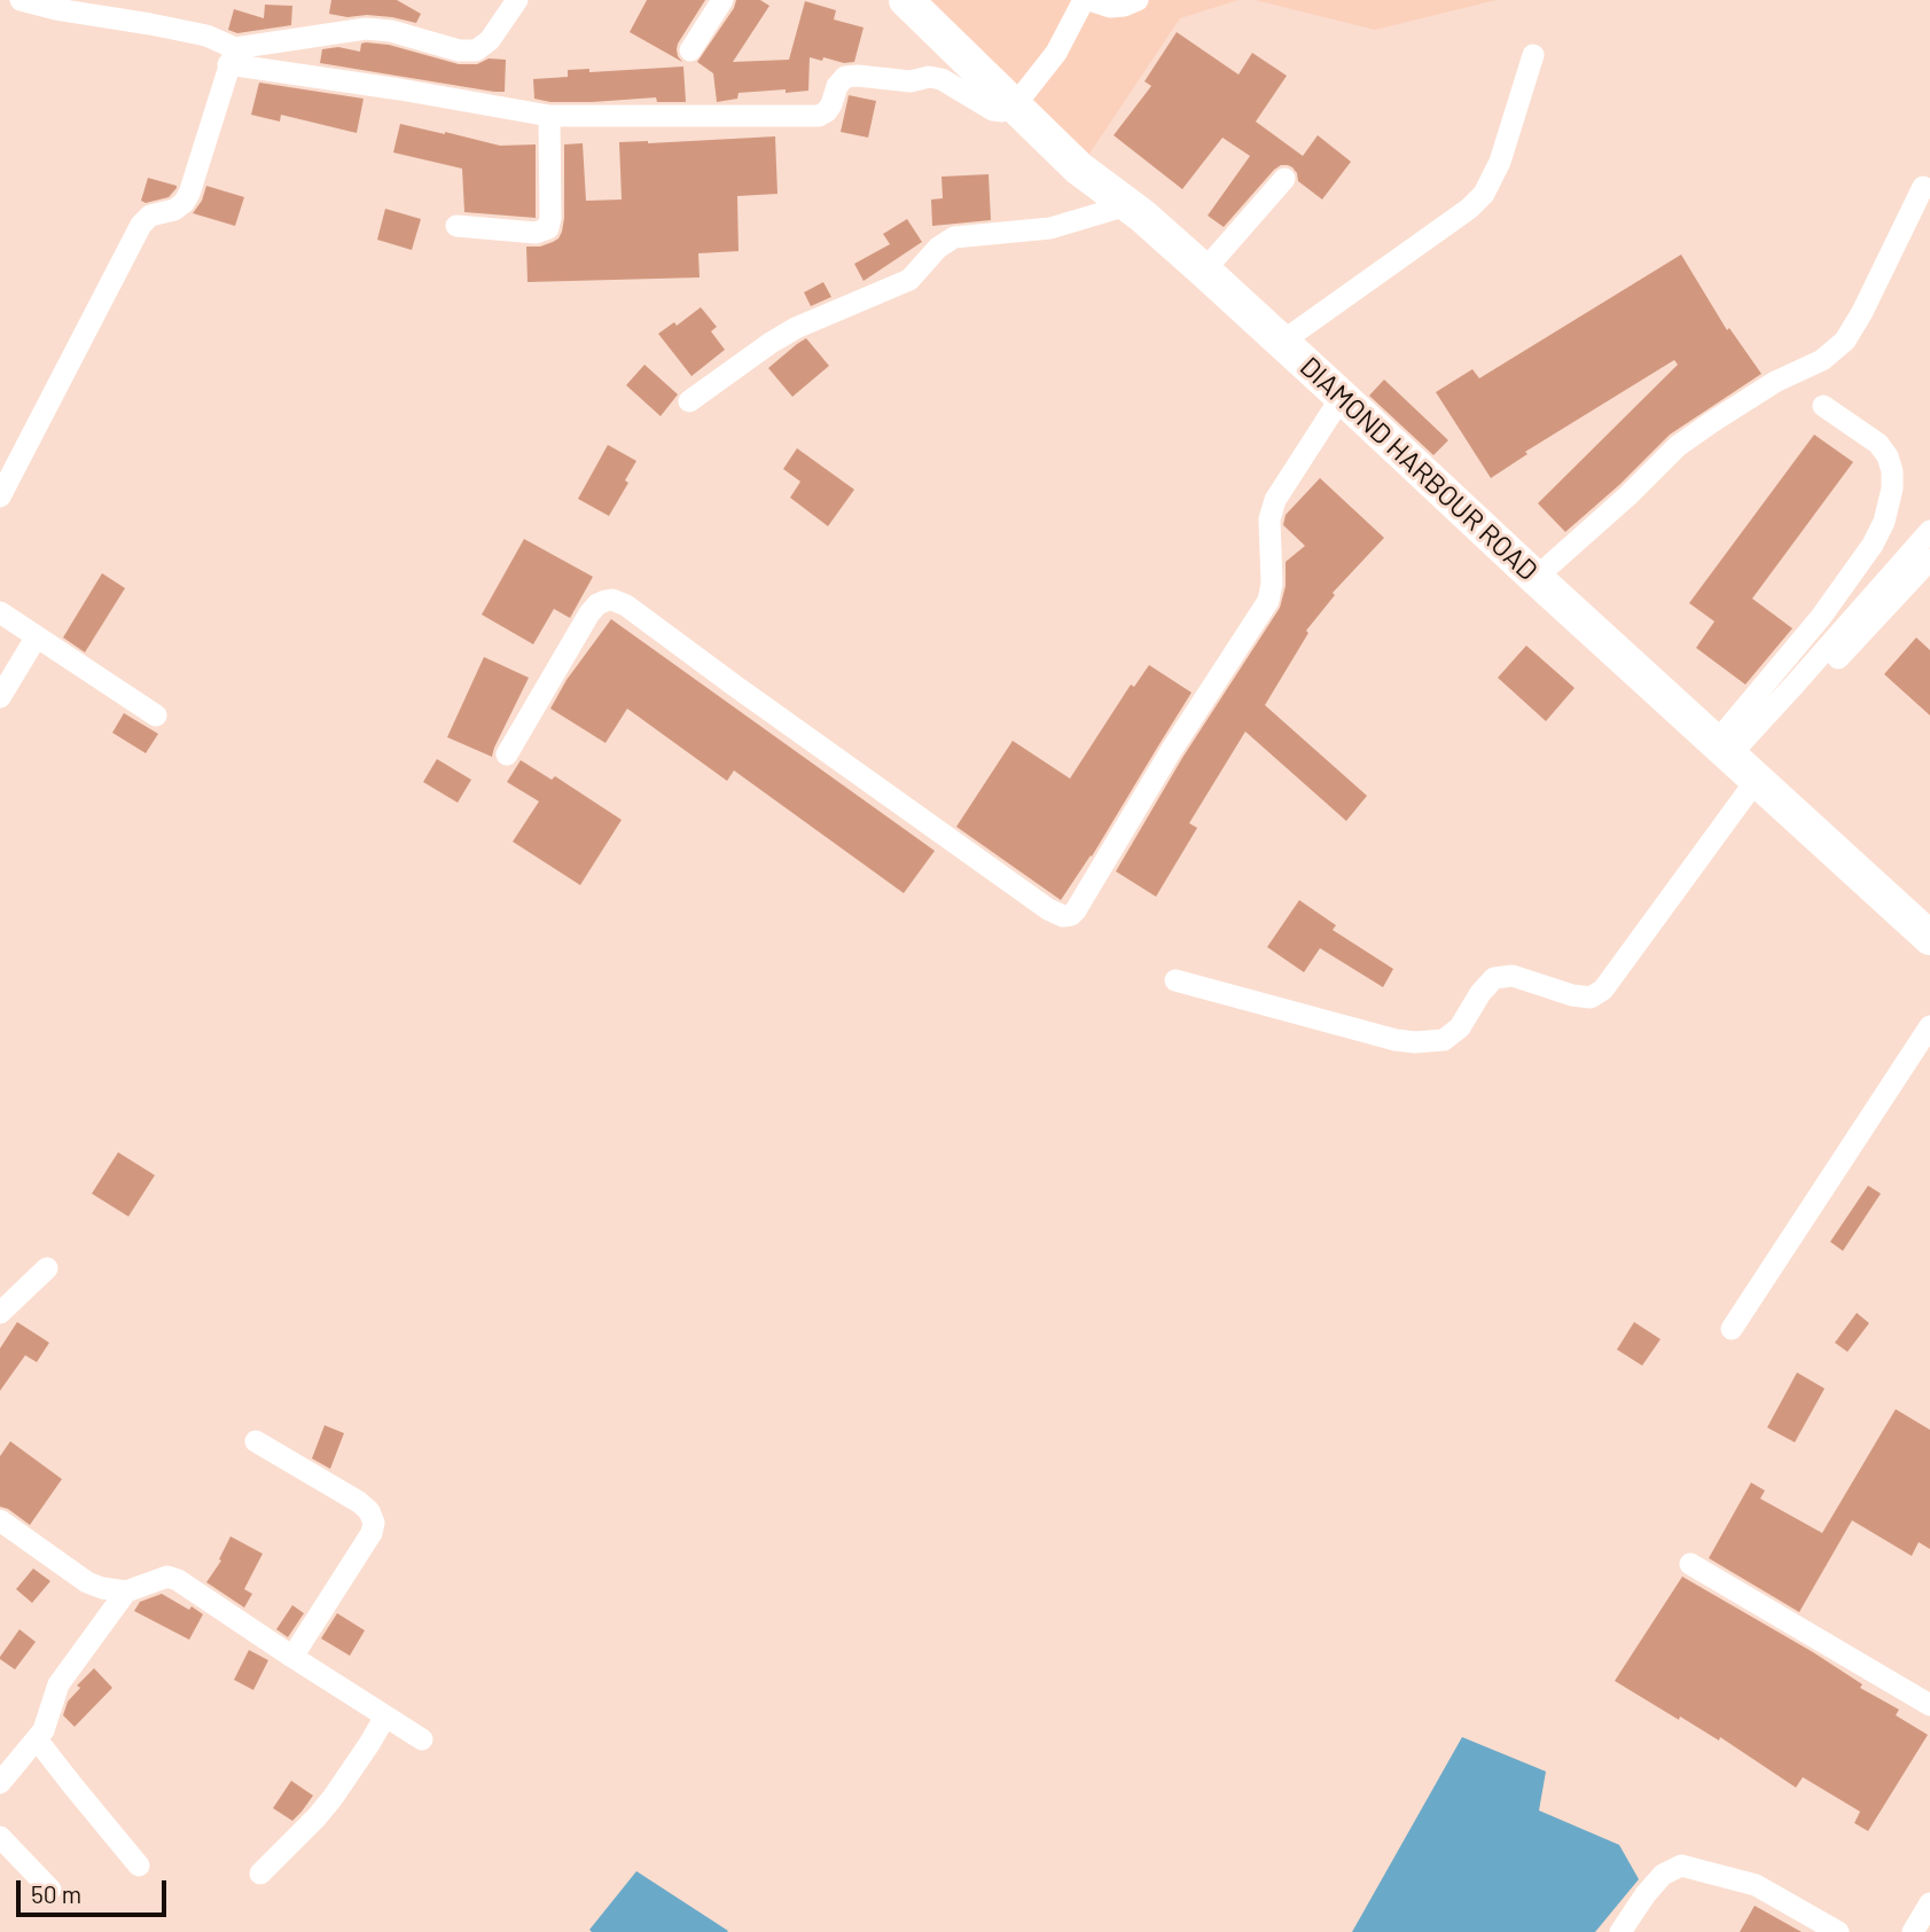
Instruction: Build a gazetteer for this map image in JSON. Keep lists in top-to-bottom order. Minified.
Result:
{"streets":{"highway":["DIAMOND HARBOUR ROAD"]},"scale_bar":"50 m"}
